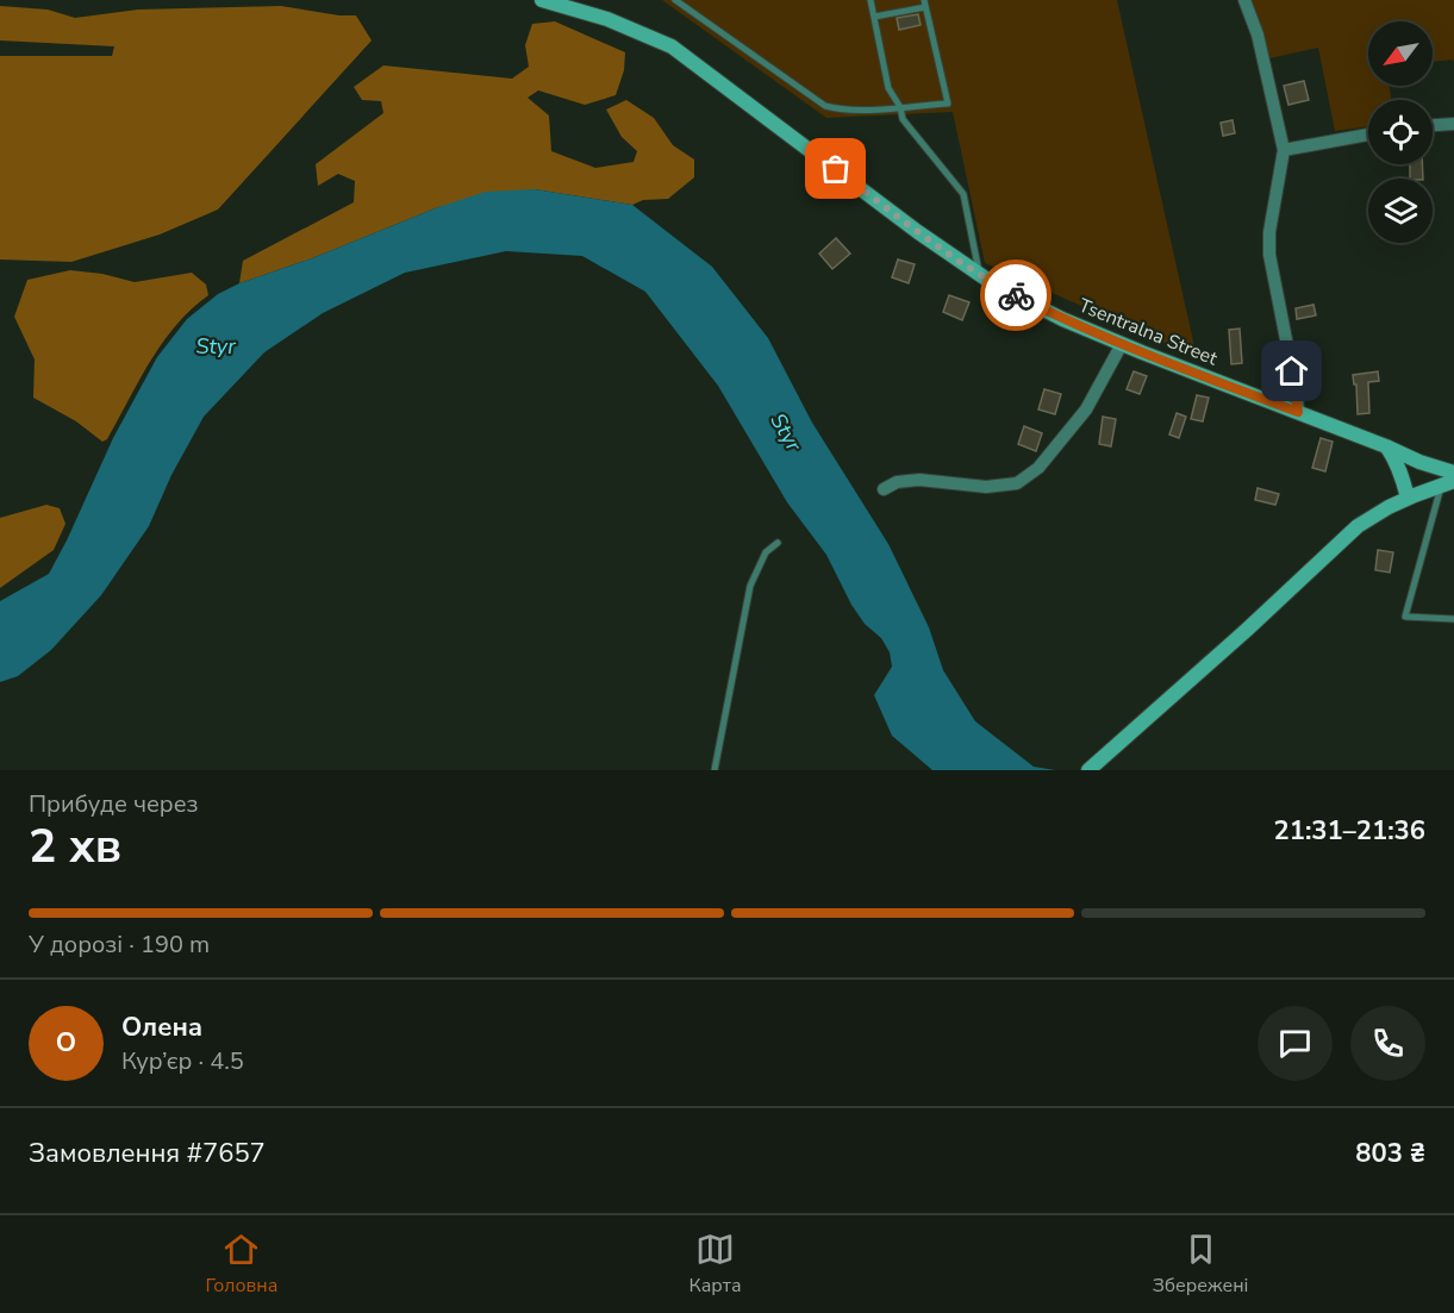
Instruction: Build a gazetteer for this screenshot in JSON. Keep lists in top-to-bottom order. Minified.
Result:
{"streets":{"street":["Tsentralna Street"]},"water":["Styr"],"north":"bottom left","page":{"heading":["2 хв","Прибуде через","21:31–21:36"],"panel":["Олена","Кур’єр · 4.5","Замовлення #7657","803 ₴"],"bar":"У дорозі · 190 m","round":"О","tabs":["Головна","Карта","Збережені"]}}
